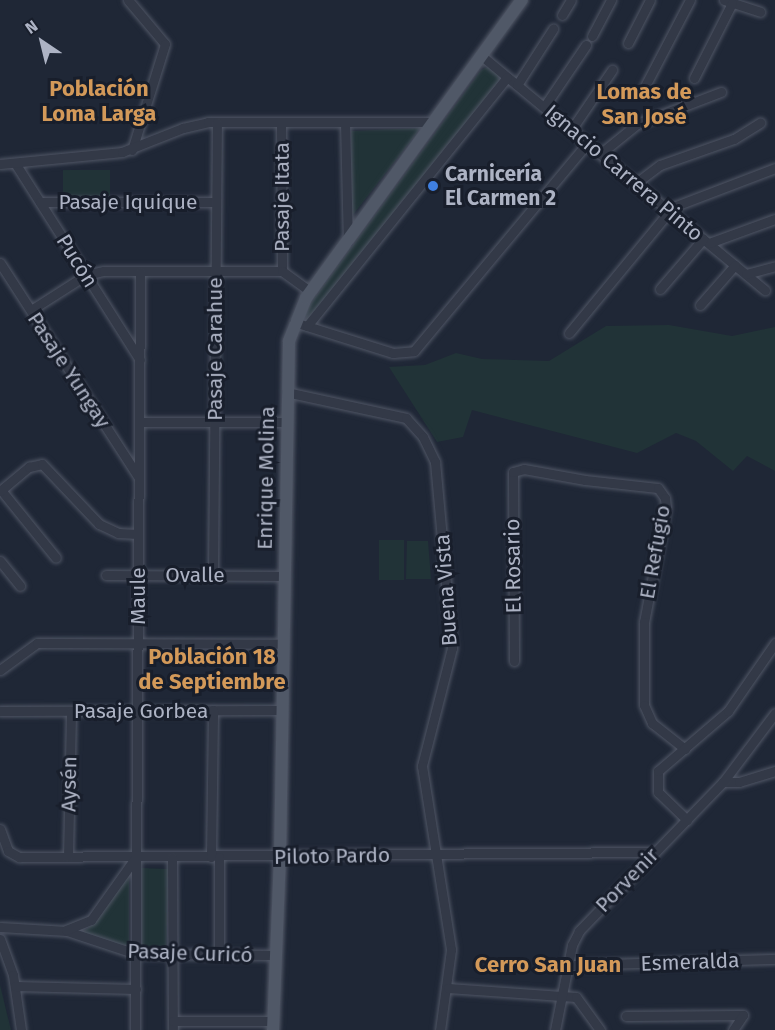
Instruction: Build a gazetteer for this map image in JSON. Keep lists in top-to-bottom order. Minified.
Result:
{"streets":{"main road":["Enrique Molina"],"street":["Ignacio Carrera Pinto","Pasaje Itata","Pasaje Iquique","Pucón","Pasaje Carahue","Pasaje Yungay","El Refugio","El Rosario","Ovalle","Buena Vista","Maule","Pasaje Gorbea","Aysén","Piloto Pardo","Porvenir","Pasaje Curicó","Esmeralda"]},"crossings":[["Ignacio Carrera Pinto","Enrique Molina"],["Pasaje Iquique","Pucón"],["Pasaje Iquique","Pasaje Carahue"],["Pucón","Maule"],["Pasaje Carahue","Ovalle"],["Pasaje Yungay","Maule"],["Enrique Molina","Ovalle"],["Enrique Molina","Buena Vista"],["Enrique Molina","Pasaje Gorbea"],["Enrique Molina","Piloto Pardo"],["Enrique Molina","Pasaje Curicó"],["El Refugio","El Rosario"],["Ovalle","Maule"],["Buena Vista","Piloto Pardo"],["Maule","Pasaje Gorbea"],["Maule","Piloto Pardo"],["Maule","Pasaje Curicó"],["Pasaje Gorbea","Aysén"],["Aysén","Piloto Pardo"],["Piloto Pardo","Porvenir"],["Porvenir","Esmeralda"]],"districts":["Población Loma Larga","Lomas de San José","Población 18 de Septiembre","Cerro San Juan"],"places":["Carnicería El Carmen 2"],"north":"top left"}
